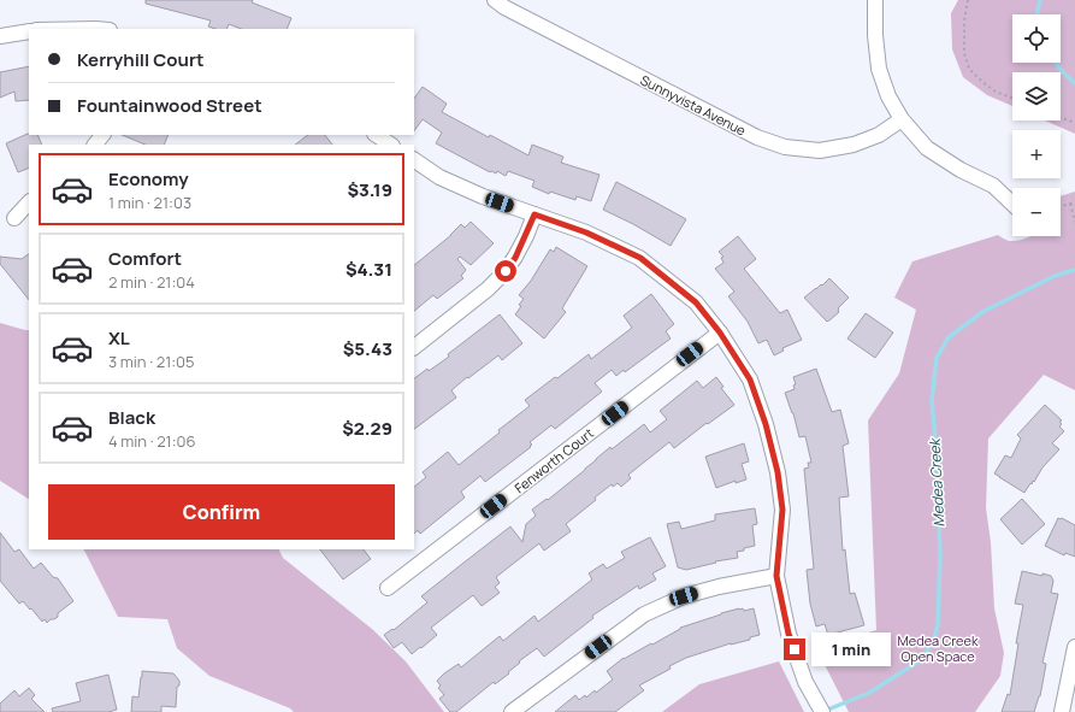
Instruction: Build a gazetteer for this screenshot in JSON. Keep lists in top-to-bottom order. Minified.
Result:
{"streets":{"street":["Sunnyvista Avenue","Fenworth Court"]},"water":["Medea Creek"],"parks":["Medea Creek Open Space"],"page":{"map_buttons":["+","−"],"banner":["Kerryhill Court","Fountainwood Street"],"list":[{"name":"Economy","note":"1 min · 21:03","value":"$3.19"},{"name":"Comfort","note":"2 min · 21:04","value":"$4.31"},{"name":"XL","note":"3 min · 21:05","value":"$5.43"},{"name":"Black","note":"4 min · 21:06","value":"$2.29"}],"buttons":"Confirm","bubble":"1 min"}}
